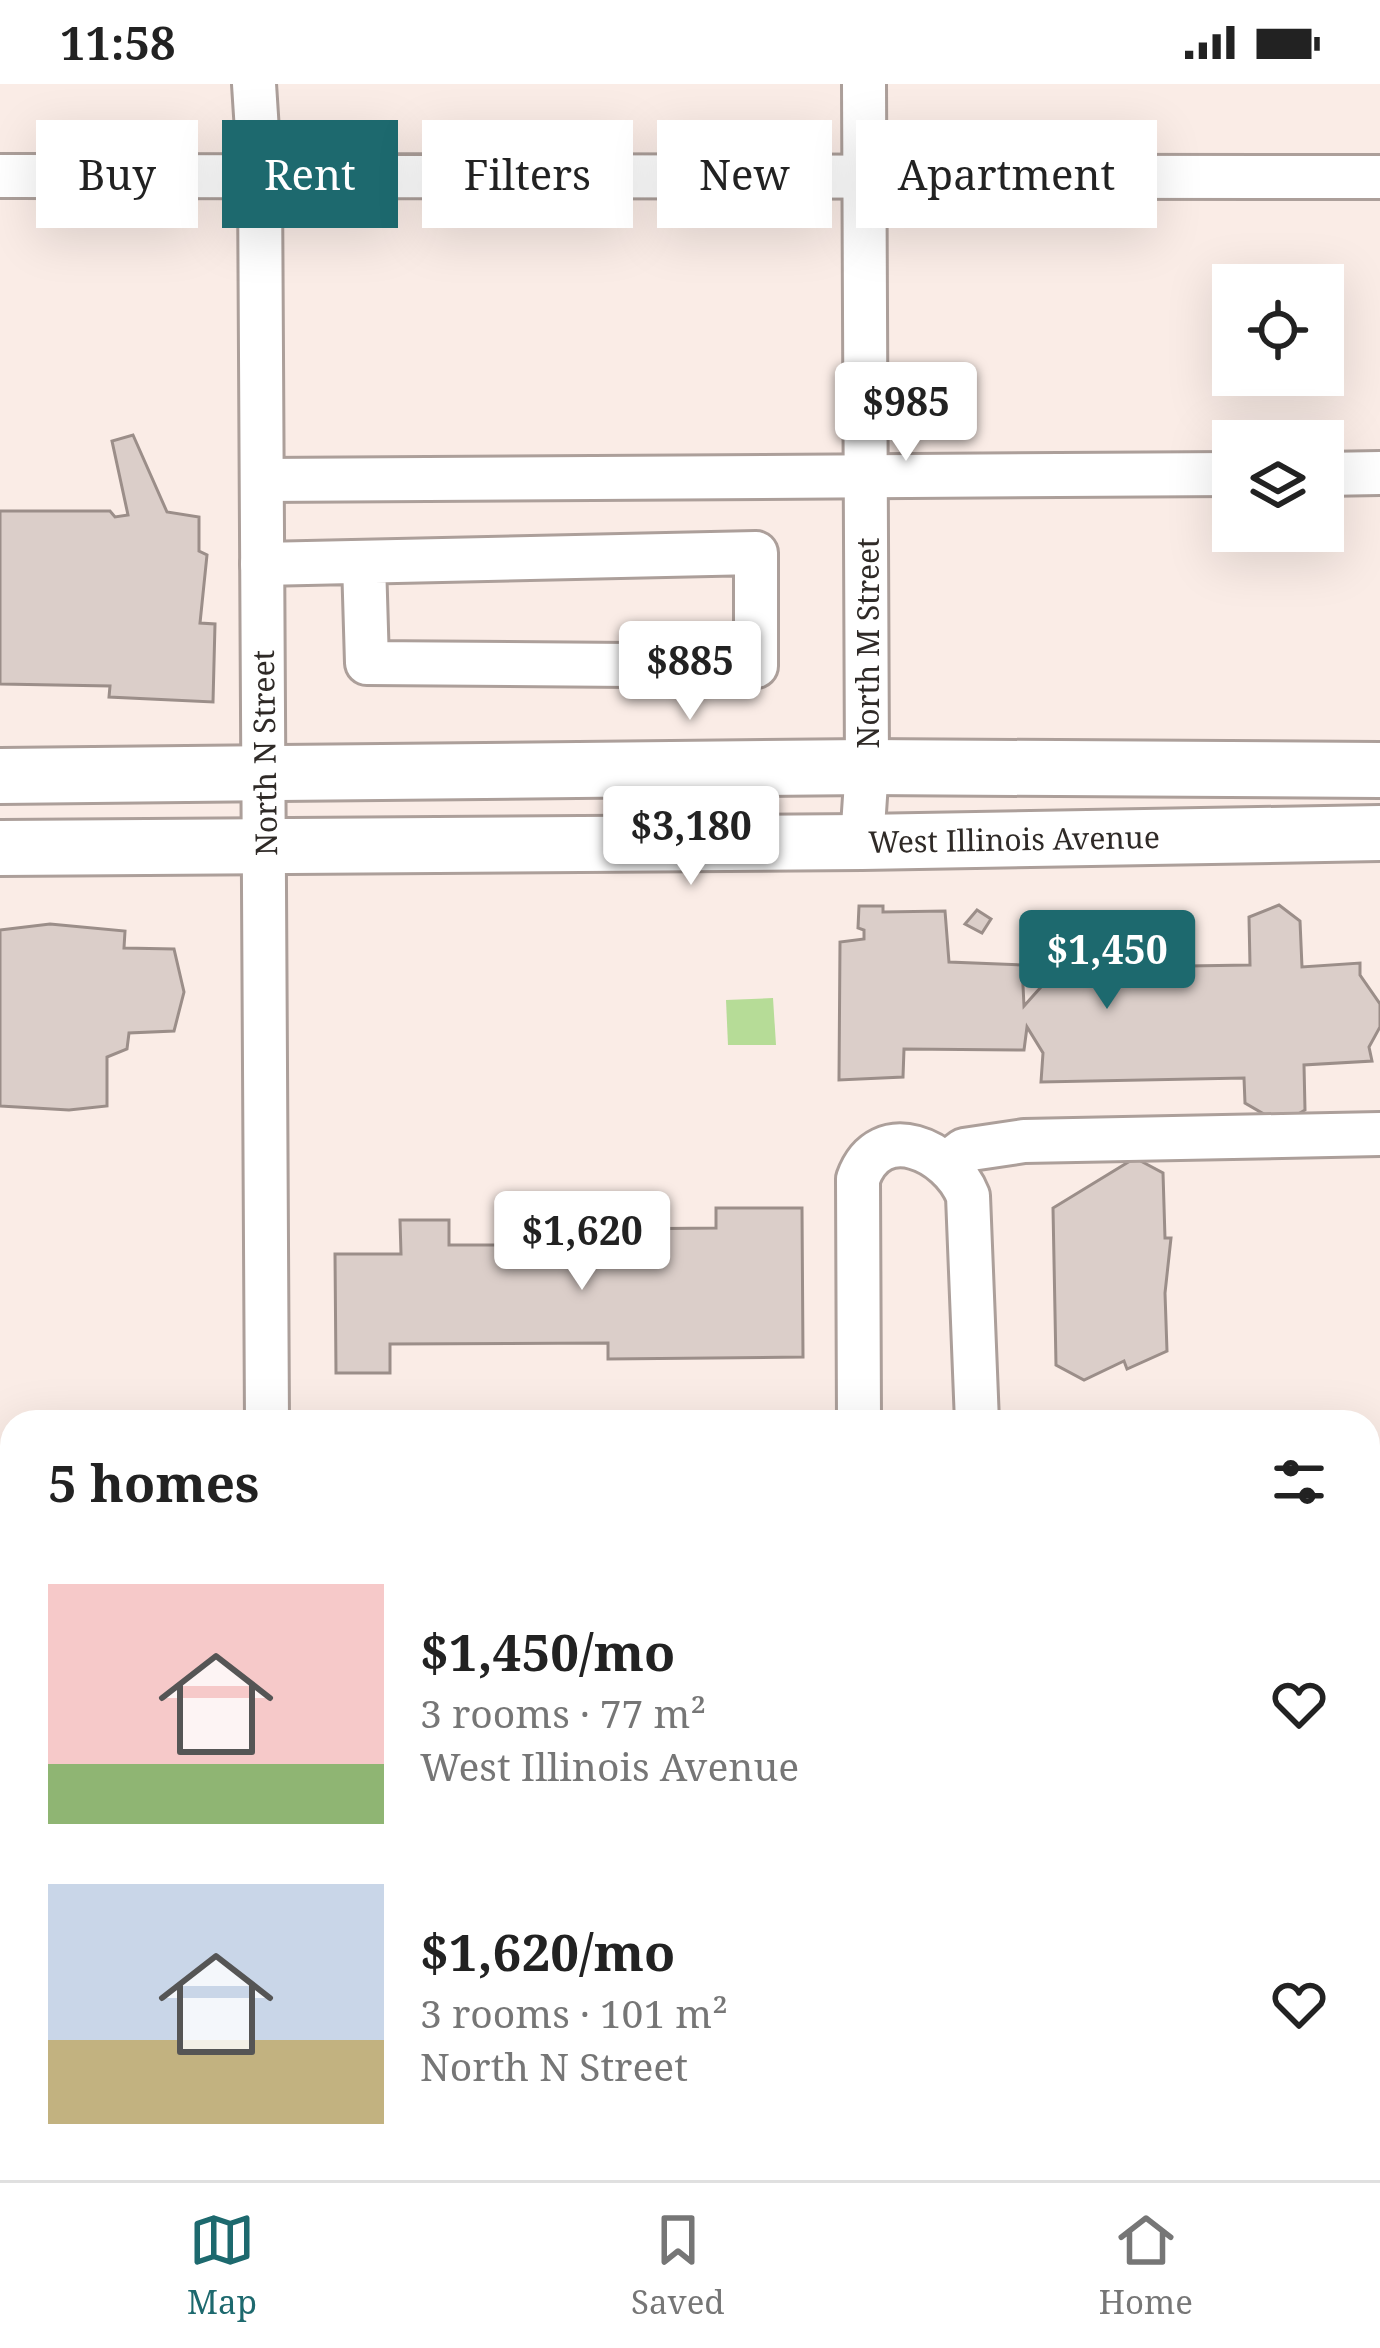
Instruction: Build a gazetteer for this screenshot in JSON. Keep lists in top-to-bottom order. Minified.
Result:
{"streets":{"main road":["West Illinois Avenue"],"street":["North M Street","North N Street"]},"crossings":[["North M Street","West Illinois Avenue"],["North N Street","West Illinois Avenue"]],"page":{"status":"11:58","chip":["Buy","Rent","Filters","New","Apartment"],"price":["$985","$885","$3,180","$1,450","$1,620"],"heading":"5 homes","list":[{"name":"$1,450/mo","note":"3 rooms · 77 m² · West Illinois Avenue"},{"name":"$1,620/mo","note":"3 rooms · 101 m² · North N Street"}],"tabs":["Map","Saved","Home"]}}
